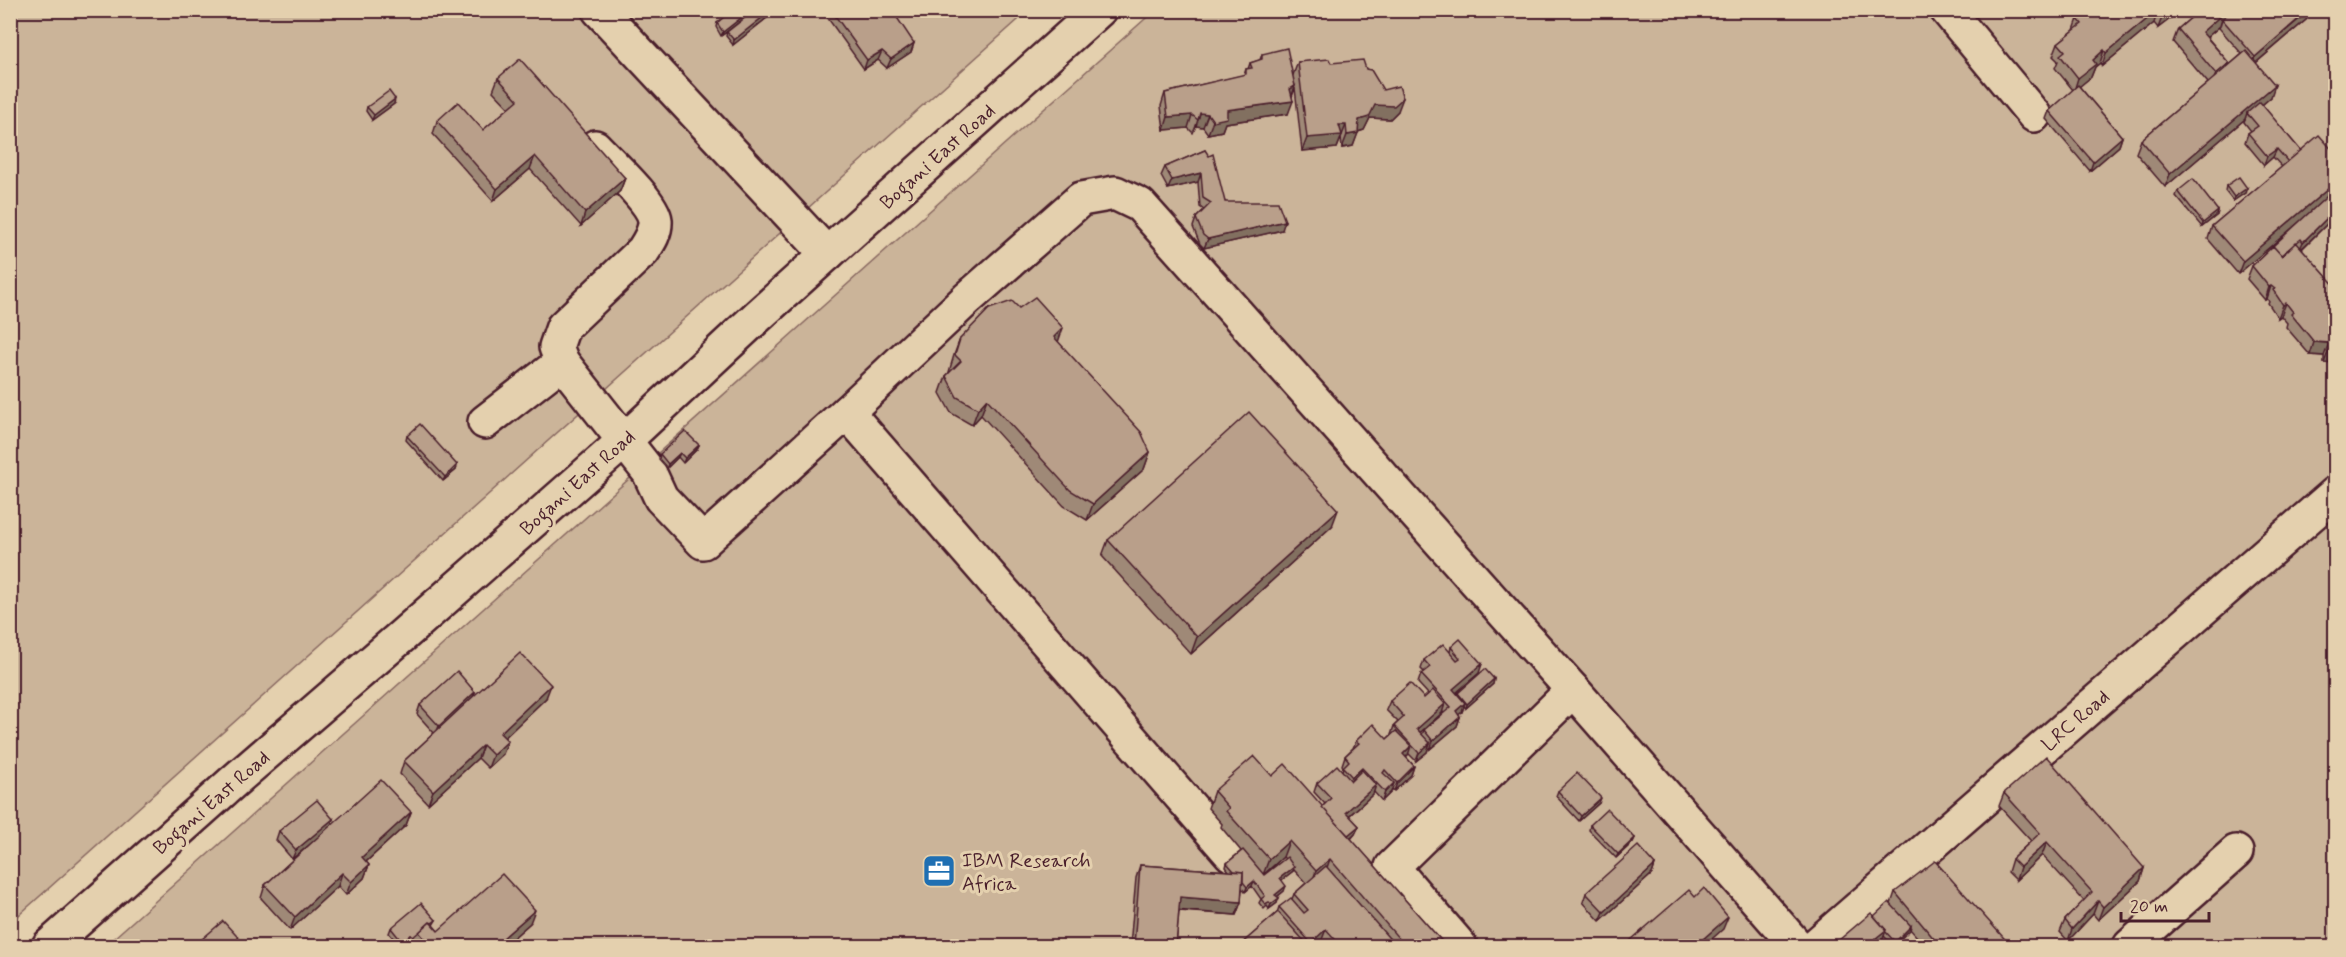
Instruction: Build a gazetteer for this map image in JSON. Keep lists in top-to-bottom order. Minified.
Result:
{"streets":{"street":["Bogani East Road","LRC Road"]},"places":{"office":["IBM Research Africa"]},"scale_bar":"20 m"}
